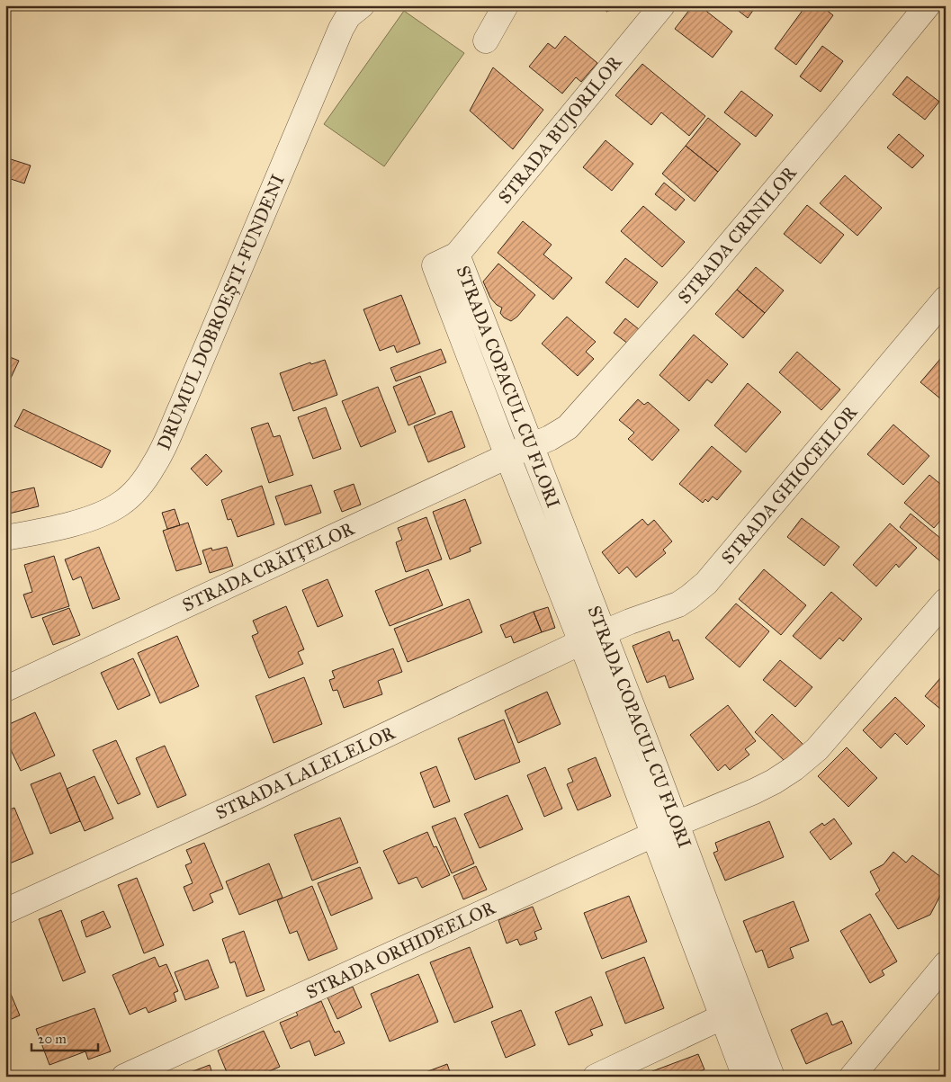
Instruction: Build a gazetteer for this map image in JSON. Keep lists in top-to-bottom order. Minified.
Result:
{"streets":{"street":["STRADA BUJORILOR","STRADA CRINILOR","DRUMUL DOBROEȘTI-FUNDENI","STRADA COPACUL CU FLORI","STRADA GHIOCEILOR","STRADA CRĂIȚELOR","STRADA LALELELOR","STRADA ORHIDEELOR"]},"crossings":[["STRADA BUJORILOR","STRADA COPACUL CU FLORI"],["STRADA CRINILOR","STRADA COPACUL CU FLORI"],["STRADA CRINILOR","STRADA CRĂIȚELOR"],["STRADA COPACUL CU FLORI","STRADA GHIOCEILOR"],["STRADA COPACUL CU FLORI","STRADA CRĂIȚELOR"],["STRADA COPACUL CU FLORI","STRADA LALELELOR"],["STRADA COPACUL CU FLORI","STRADA ORHIDEELOR"],["STRADA GHIOCEILOR","STRADA LALELELOR"]],"scale_bar":"20 m"}
